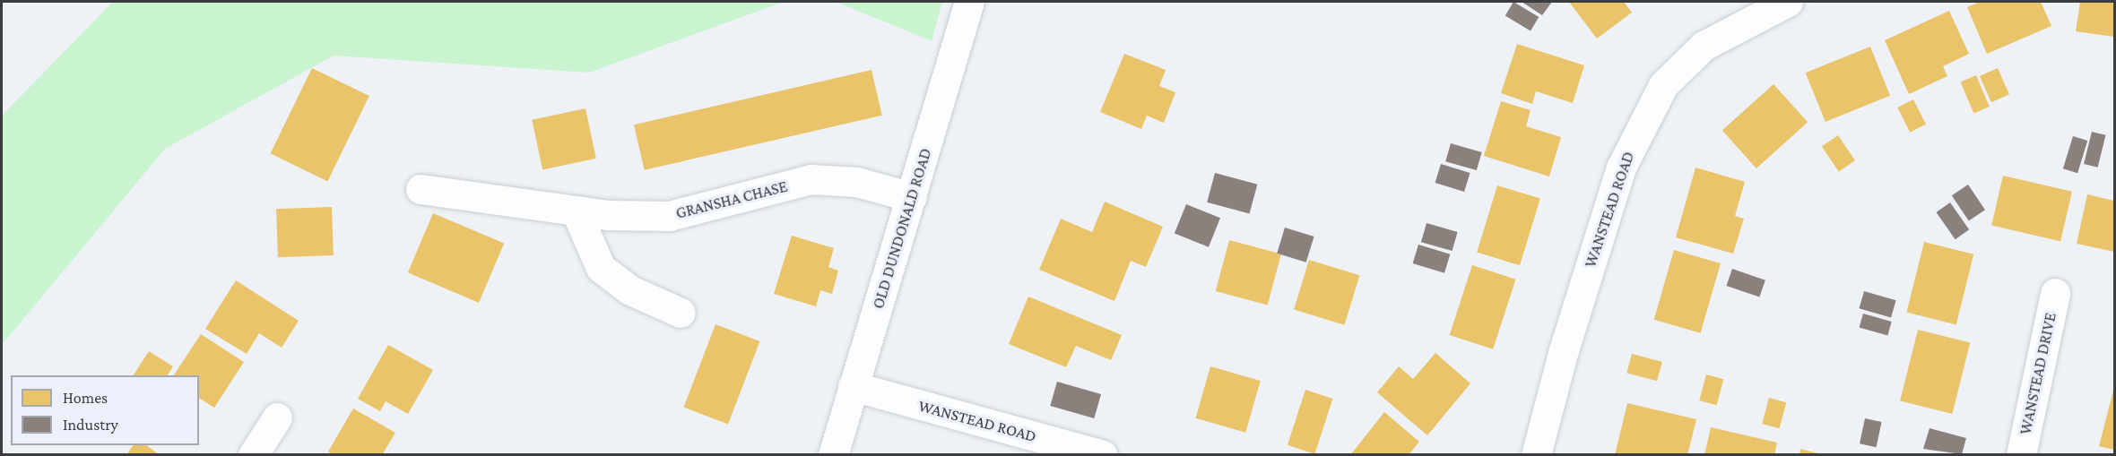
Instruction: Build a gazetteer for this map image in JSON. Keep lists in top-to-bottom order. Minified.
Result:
{"streets":{"street":["GRANSHA CHASE","WANSTEAD ROAD","OLD DUNDONALD ROAD","WANSTEAD DRIVE"]},"crossings":[["GRANSHA CHASE","OLD DUNDONALD ROAD"],["WANSTEAD ROAD","OLD DUNDONALD ROAD"]],"legend":["Homes","Industry"]}
